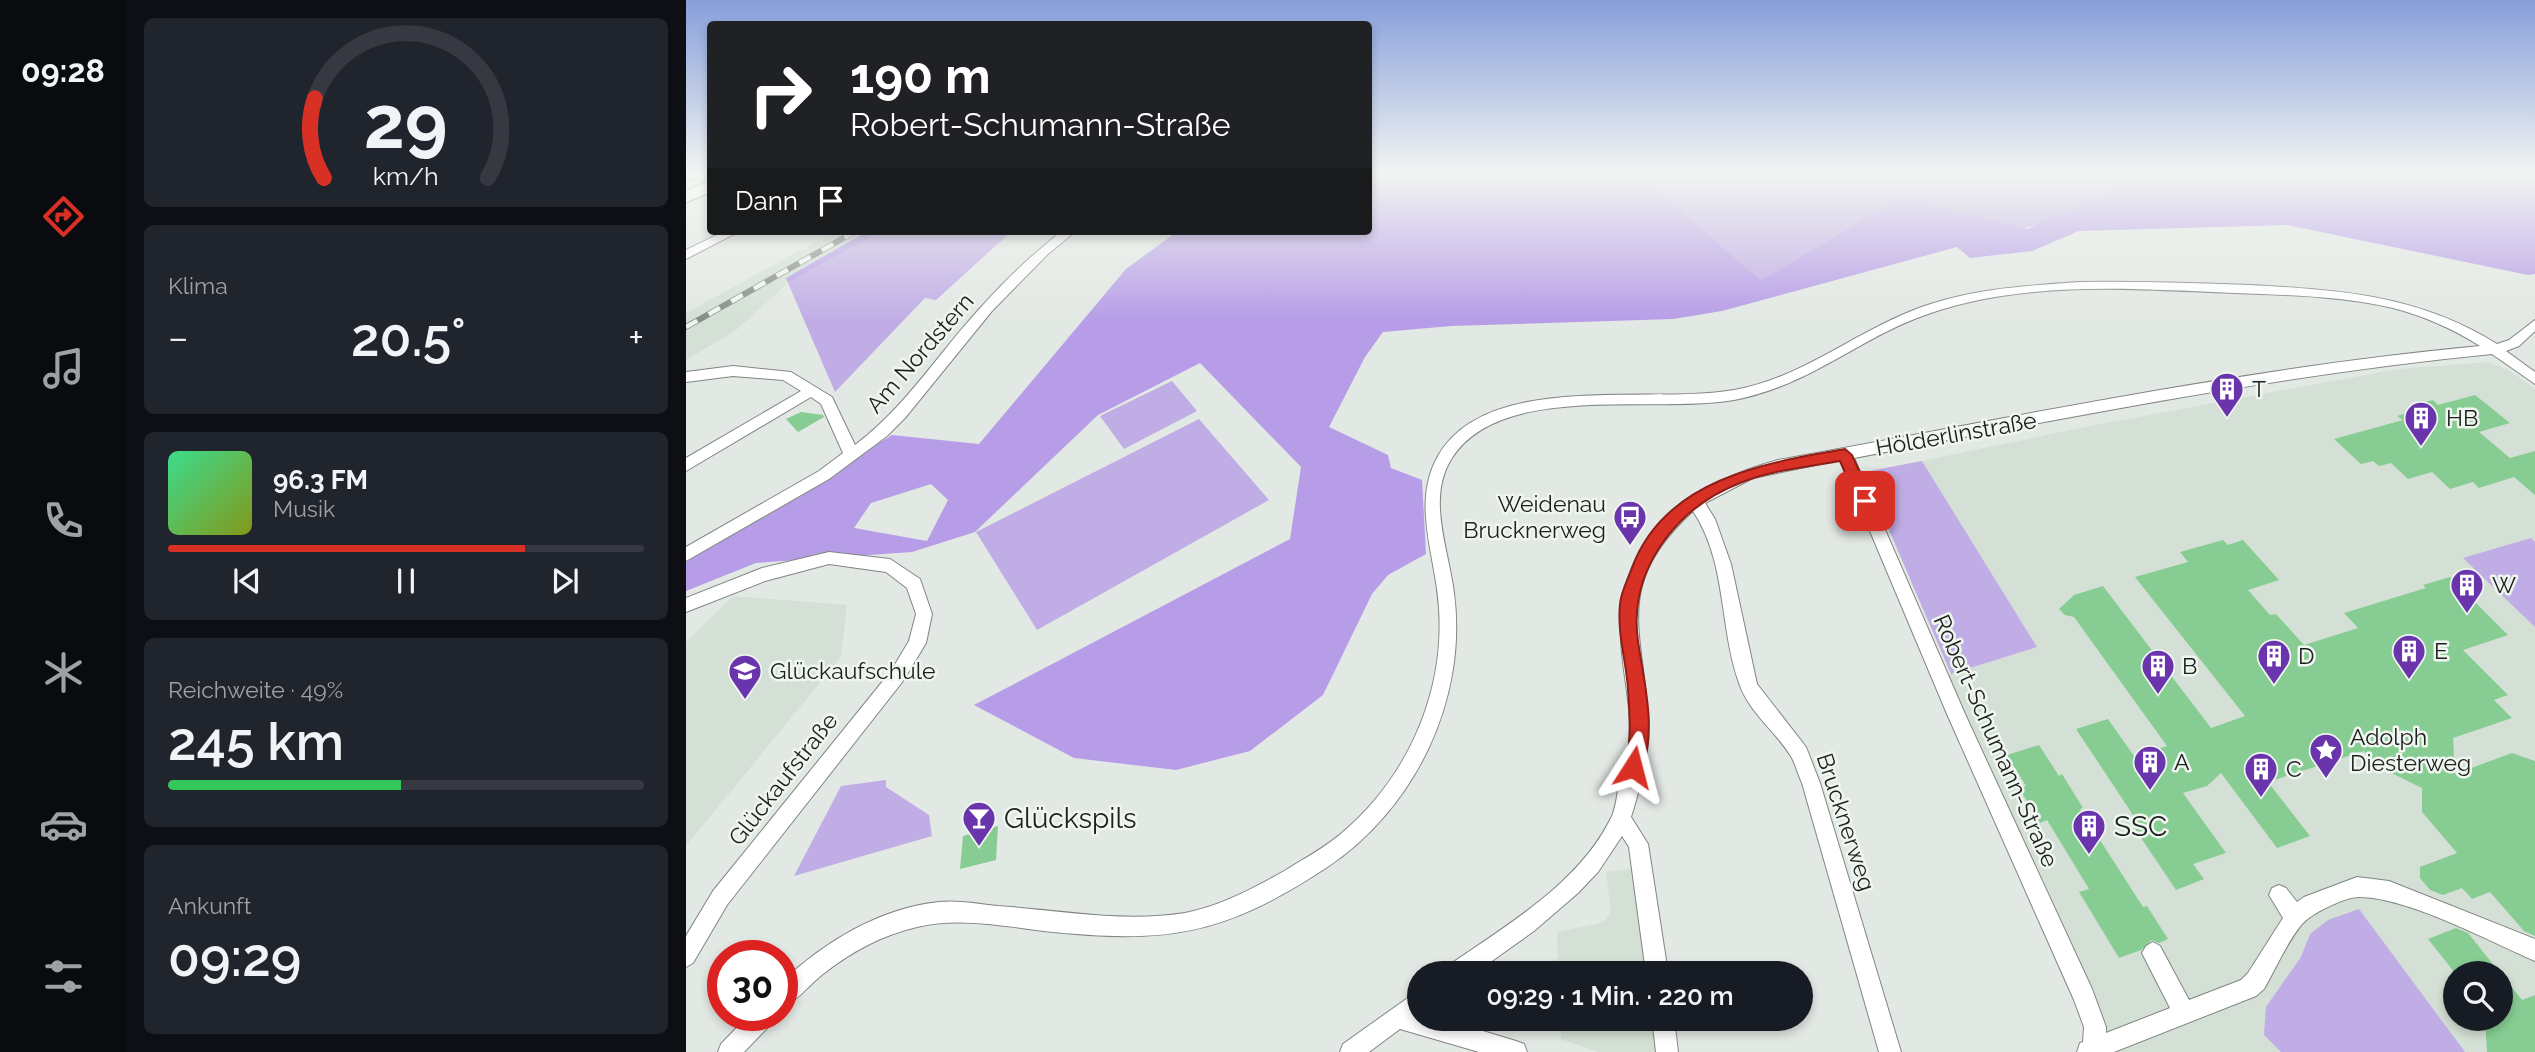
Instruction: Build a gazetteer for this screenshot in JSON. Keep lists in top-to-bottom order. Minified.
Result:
{"streets":{"street":["Am Nordstern","Hölderlinstraße","Robert-Schumann-Straße","Glückaufstraße","Brucknerweg"]},"crossings":[["Hölderlinstraße","Robert-Schumann-Straße"],["Hölderlinstraße","Brucknerweg"]],"places":{"building":["T","HB","W","E","D","B","A","C","SSC"],"bus stop":["Weidenau Brucknerweg"],"school or university":["Glückaufschule"],"place":["Adolph Diesterweg"],"bar":["Glückspils"]},"page":{"tabs":"09:28","turn":["190 m","Robert-Schumann-Straße"],"then":"Dann","tile":["Klima",["Reichweite · 49%","245 km"],["Ankunft","09:29"]],"heat":["−","20.5°","+"],"song":["96.3 FM","Musik"],"limit":"30","trip":"09:29 · 1 Min. · 220 m","gauge":["29","km/h"]}}
